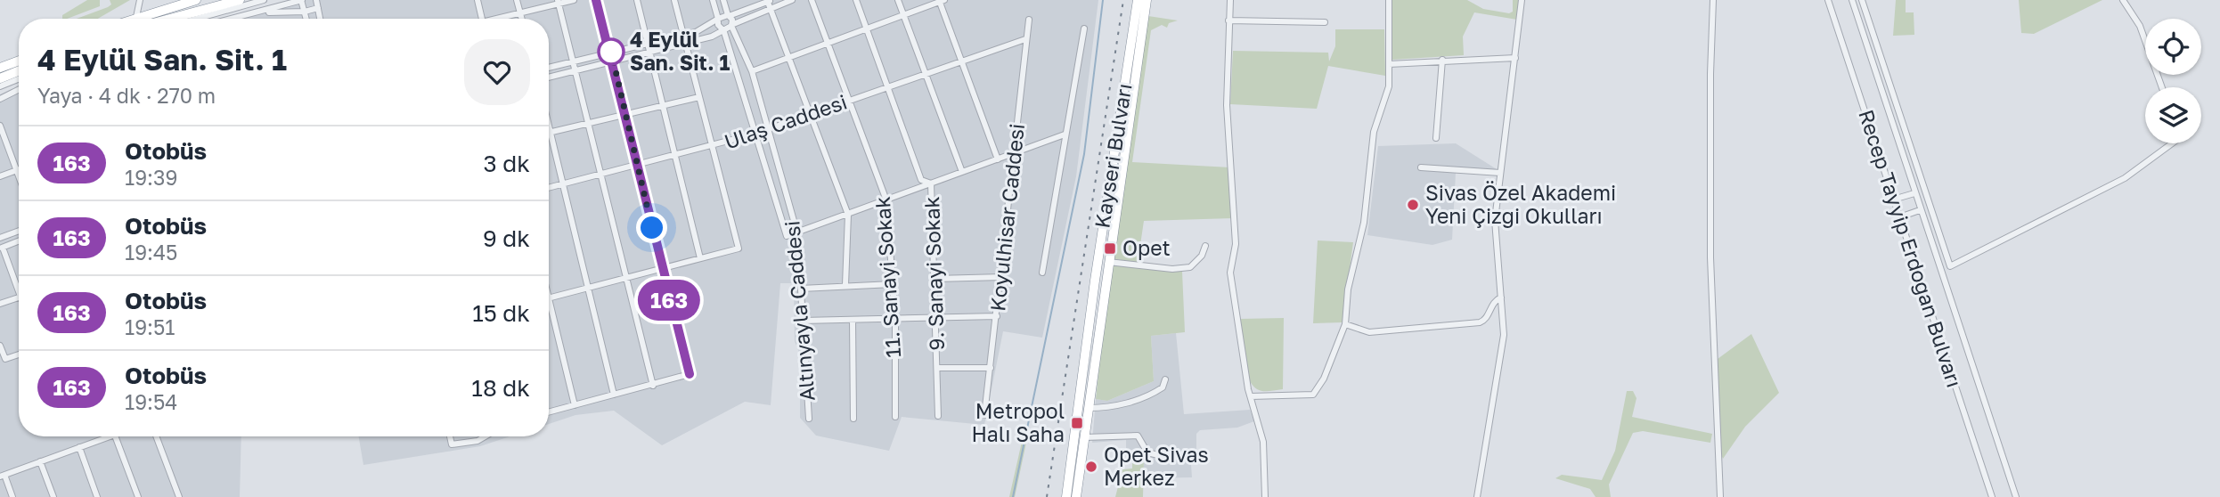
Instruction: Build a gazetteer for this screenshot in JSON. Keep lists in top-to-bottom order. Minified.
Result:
{"streets":{"highway":["Kayseri Bulvarı"],"street":["Ulaş Caddesi","Koyulhisar Caddesi","Recep Tayyip Erdoğan Bulvarı","9. Sanayi Sokak","11. Sanayi Sokak","Altınyayla Caddesi"]},"crossings":[["Ulaş Caddesi","Koyulhisar Caddesi"],["Ulaş Caddesi","9. Sanayi Sokak"],["Ulaş Caddesi","11. Sanayi Sokak"],["Ulaş Caddesi","Altınyayla Caddesi"]],"places":{"other":["4 Eylül San. Sit. 1","Sivas Özel Akademi Yeni Çizgi Okulları","Opet Sivas Merkez"],"transit":["Opet","Metropol Halı Saha"]},"lines":["bus line 163"],"page":{"on_map":"163","heading":["4 Eylül San. Sit. 1","Yaya · 4 dk · 270 m"],"list":[{"mark":"163","name":"Otobüs","note":"19:39","value":"3 dk"},{"mark":"163","name":"Otobüs","note":"19:45","value":"9 dk"},{"mark":"163","name":"Otobüs","note":"19:51","value":"15 dk"},{"mark":"163","name":"Otobüs","note":"19:54","value":"18 dk"}]}}
